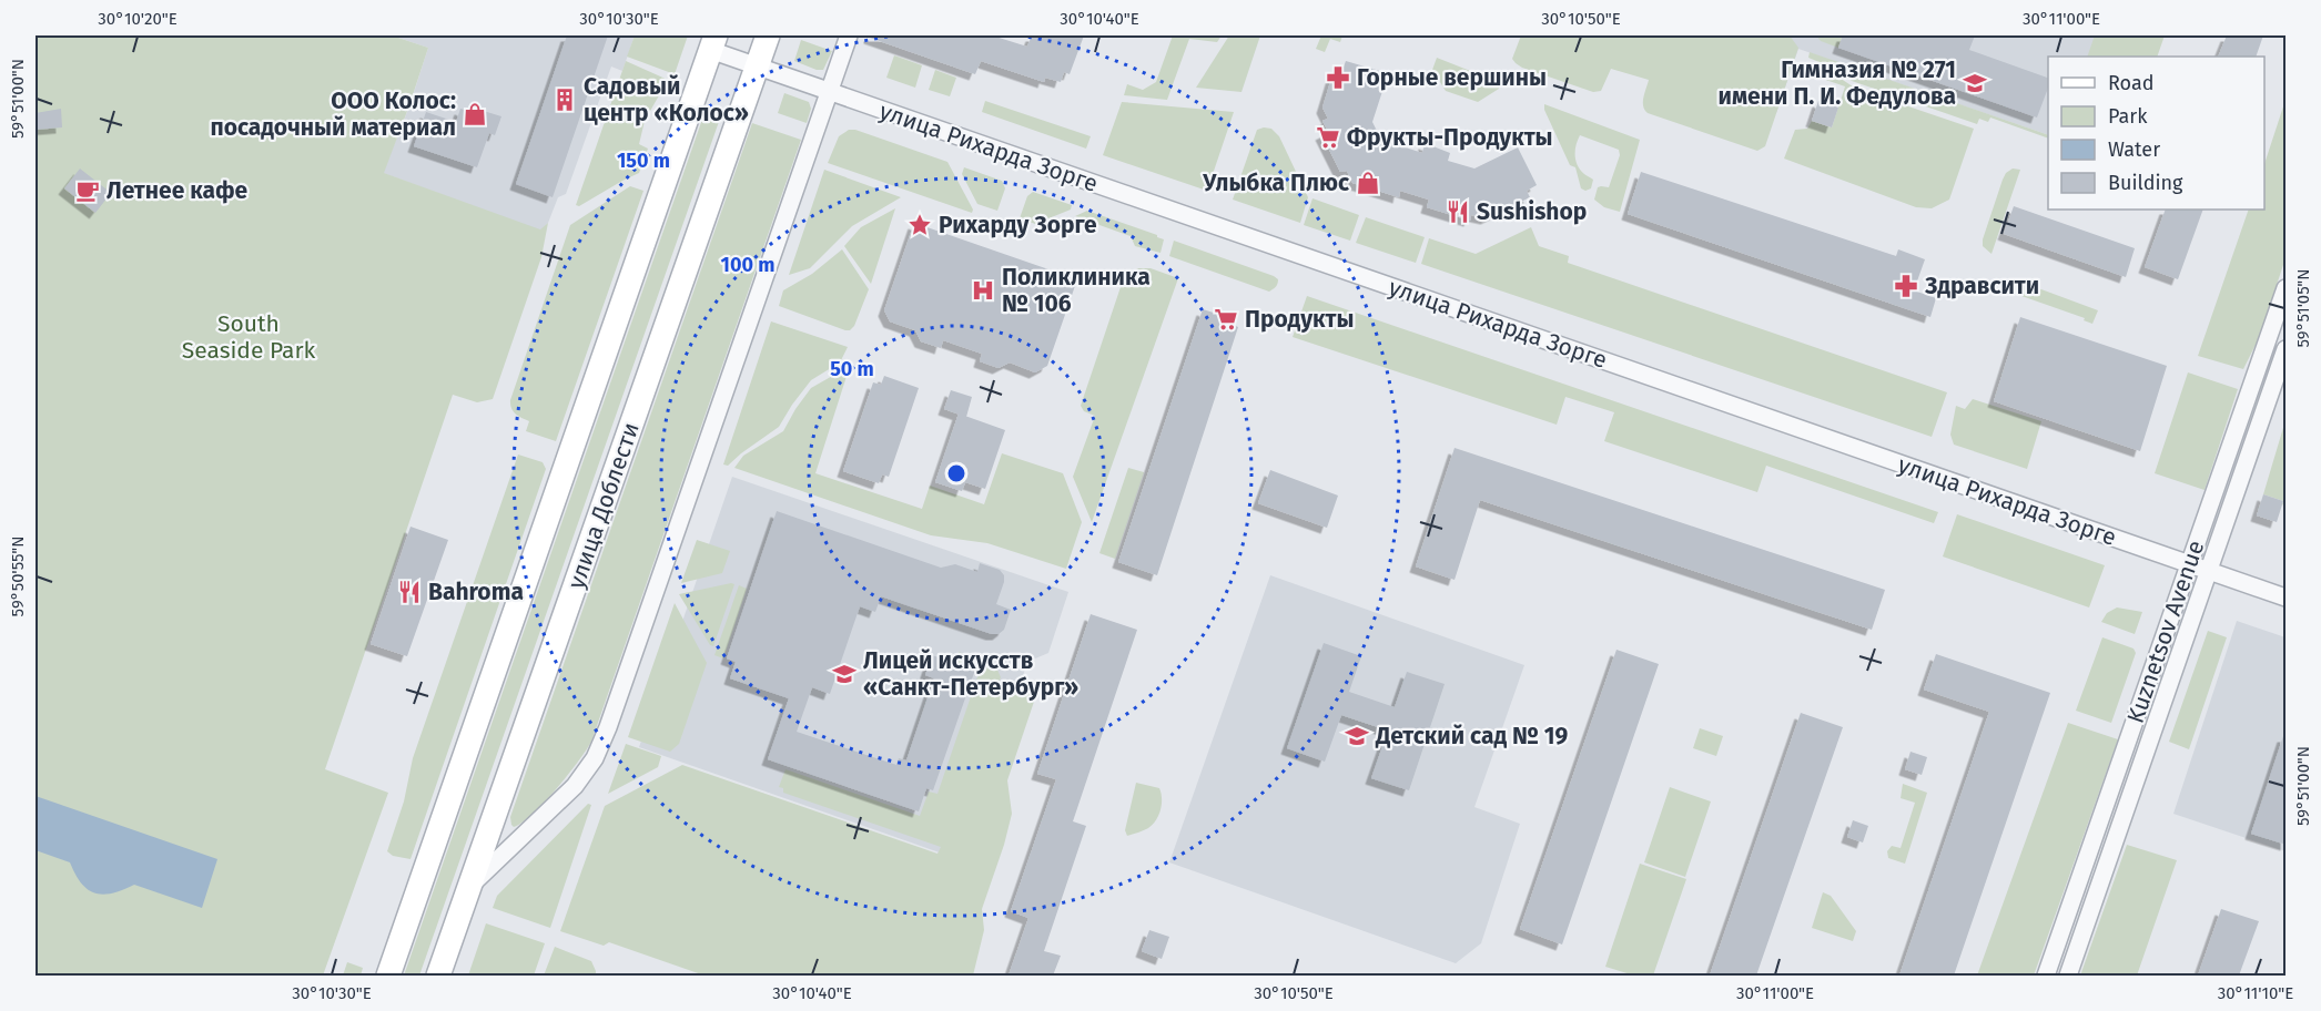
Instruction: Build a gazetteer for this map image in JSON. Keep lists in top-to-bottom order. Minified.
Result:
{"streets":{"main road":["улица Доблести"],"street":["улица Рихарда Зорге","Kuznetsov Avenue"]},"crossings":[["улица Рихарда Зорге","улица Доблести"],["улица Рихарда Зорге","Kuznetsov Avenue"]],"parks":["South Seaside Park"],"places":{"pharmacy":["Горные вершины","Здравсити"],"school or university":["Гимназия № 271 имени П. И. Федулова","Лицей искусств «Санкт-Петербург»","Детский сад № 19"],"building":["Садовый центр «Колос»"],"shop":["ООО Колос: посадочный материал","Улыбка Плюс"],"supermarket":["Фрукты-Продукты","Продукты"],"cafe":["Летнее кафе"],"restaurant":["Sushishop","Bahroma"],"place":["Рихарду Зорге"],"hospital":["Поликлиника № 106"]},"legend":["Road","Park","Water","Building"],"coordinates":["30°10'20\"E","30°10'30\"E","30°10'40\"E","30°10'50\"E","30°11'00\"E","59°51'00\"N","59°51'05\"N","59°50'55\"N","30°11'10\"E"],"rings":["150 m","100 m","50 m"]}
